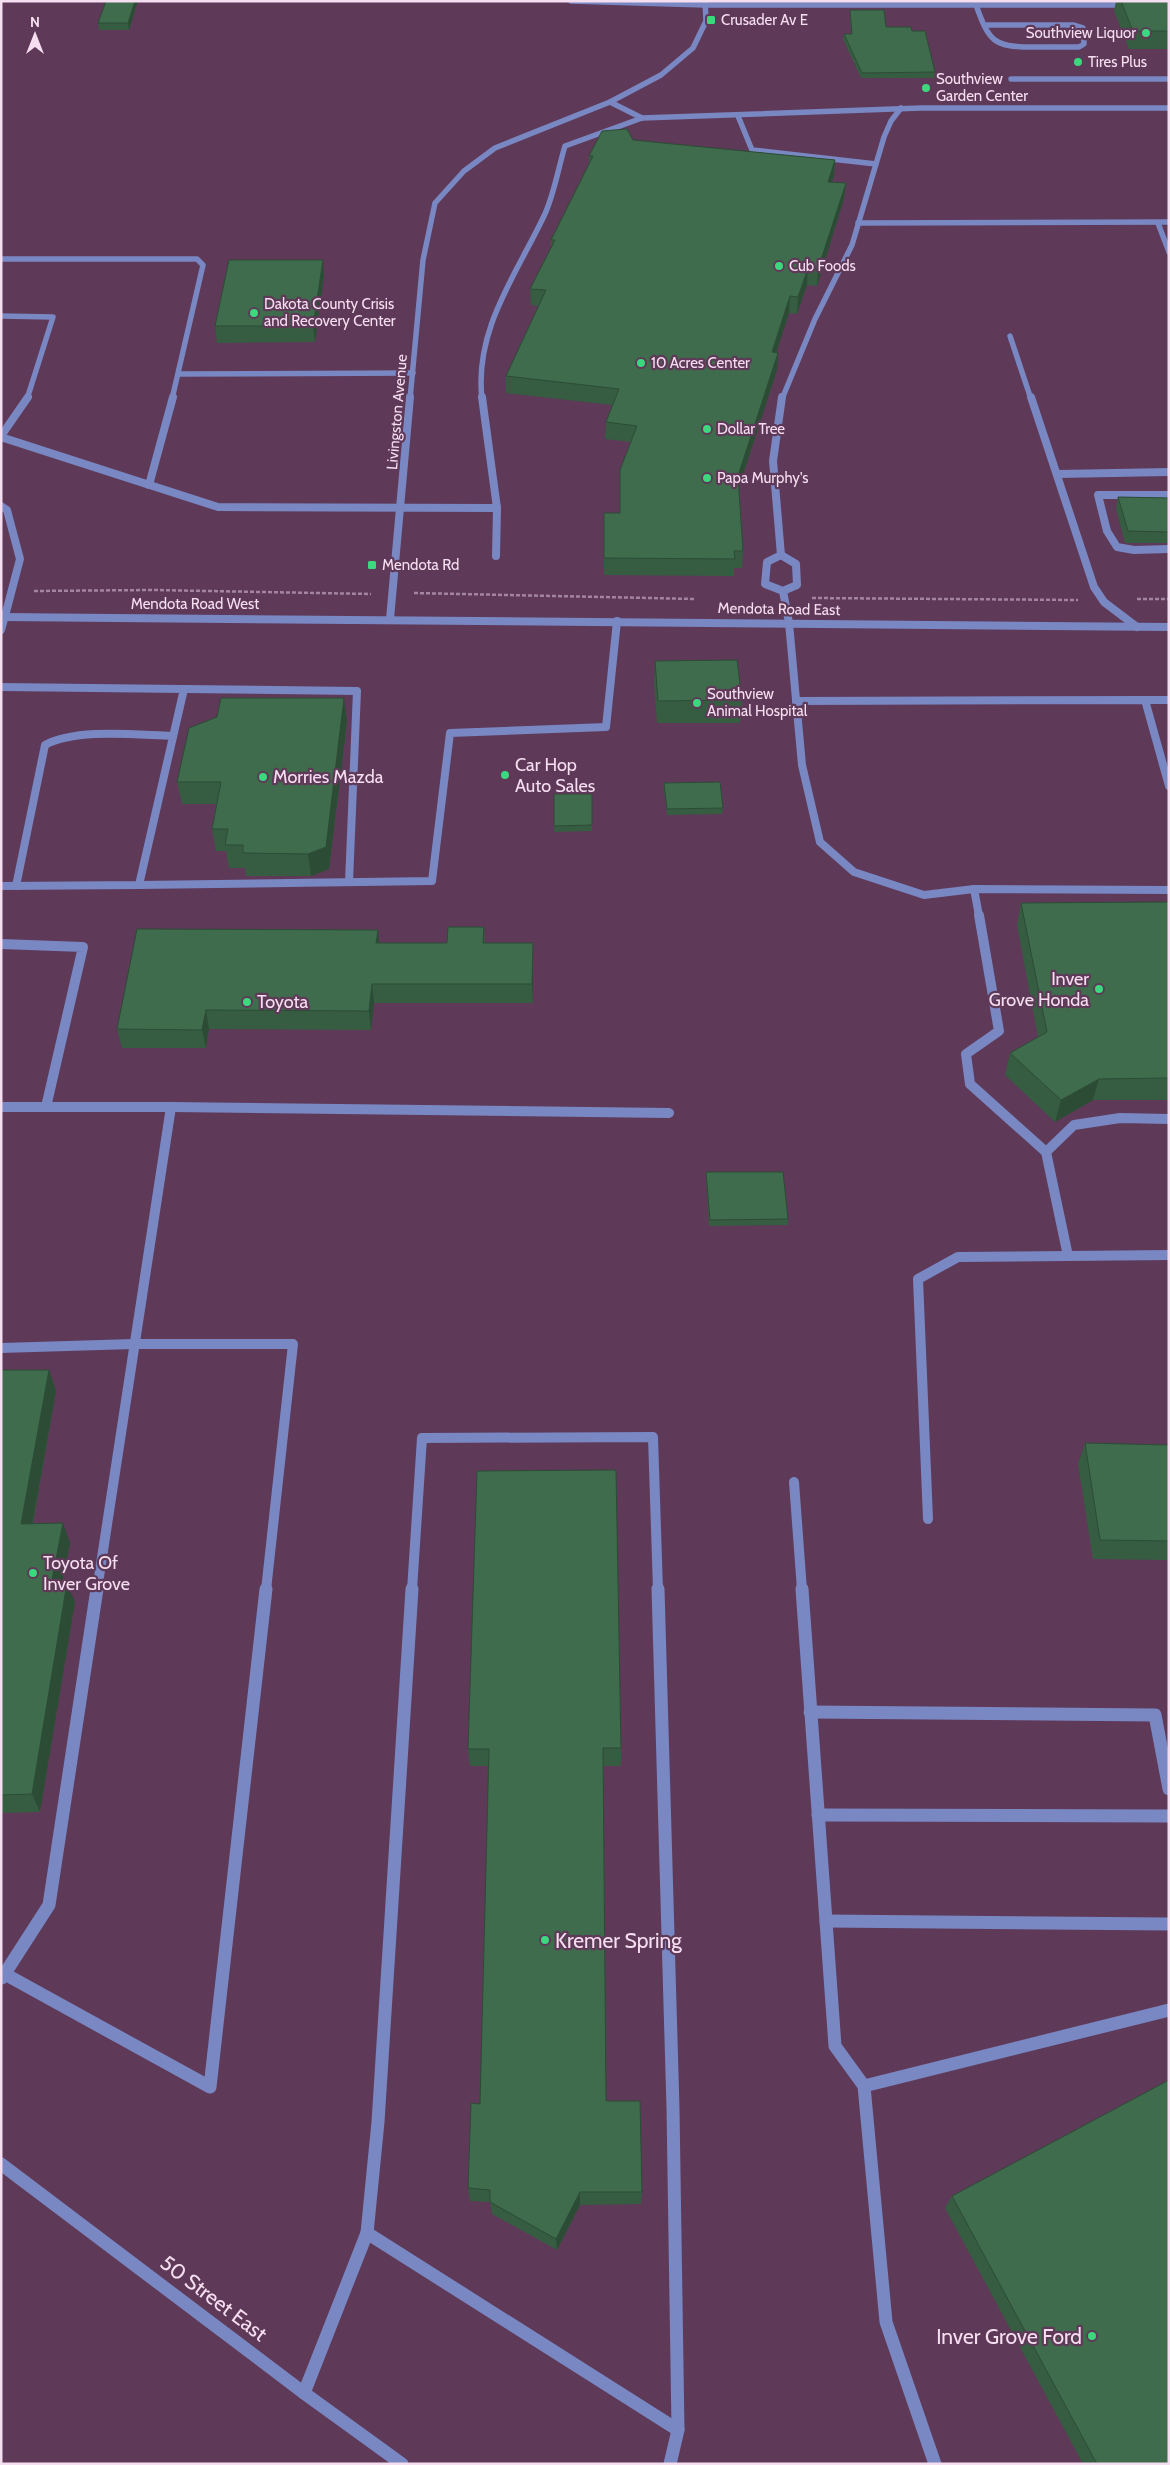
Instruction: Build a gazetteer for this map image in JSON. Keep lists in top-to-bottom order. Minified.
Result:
{"streets":{"street":["Livingston Avenue","Mendota Road West","Mendota Road East","50 Street East"]},"crossings":[["Livingston Avenue","Mendota Road West"],["Livingston Avenue","Mendota Road East"],["Mendota Road West","Mendota Road East"]],"places":{"transit":["Crusader Av E","Mendota Rd"],"other":["Southview Liquor","Tires Plus","Southview Garden Center","Cub Foods","Dakota County Crisis and Recovery Center","10 Acres Center","Dollar Tree","Papa Murphy's","Southview Animal Hospital","Car Hop Auto Sales","Morries Mazda","Inver Grove Honda","Toyota","Toyota Of Inver Grove","Kremer Spring","Inver Grove Ford"]},"north":"top"}
